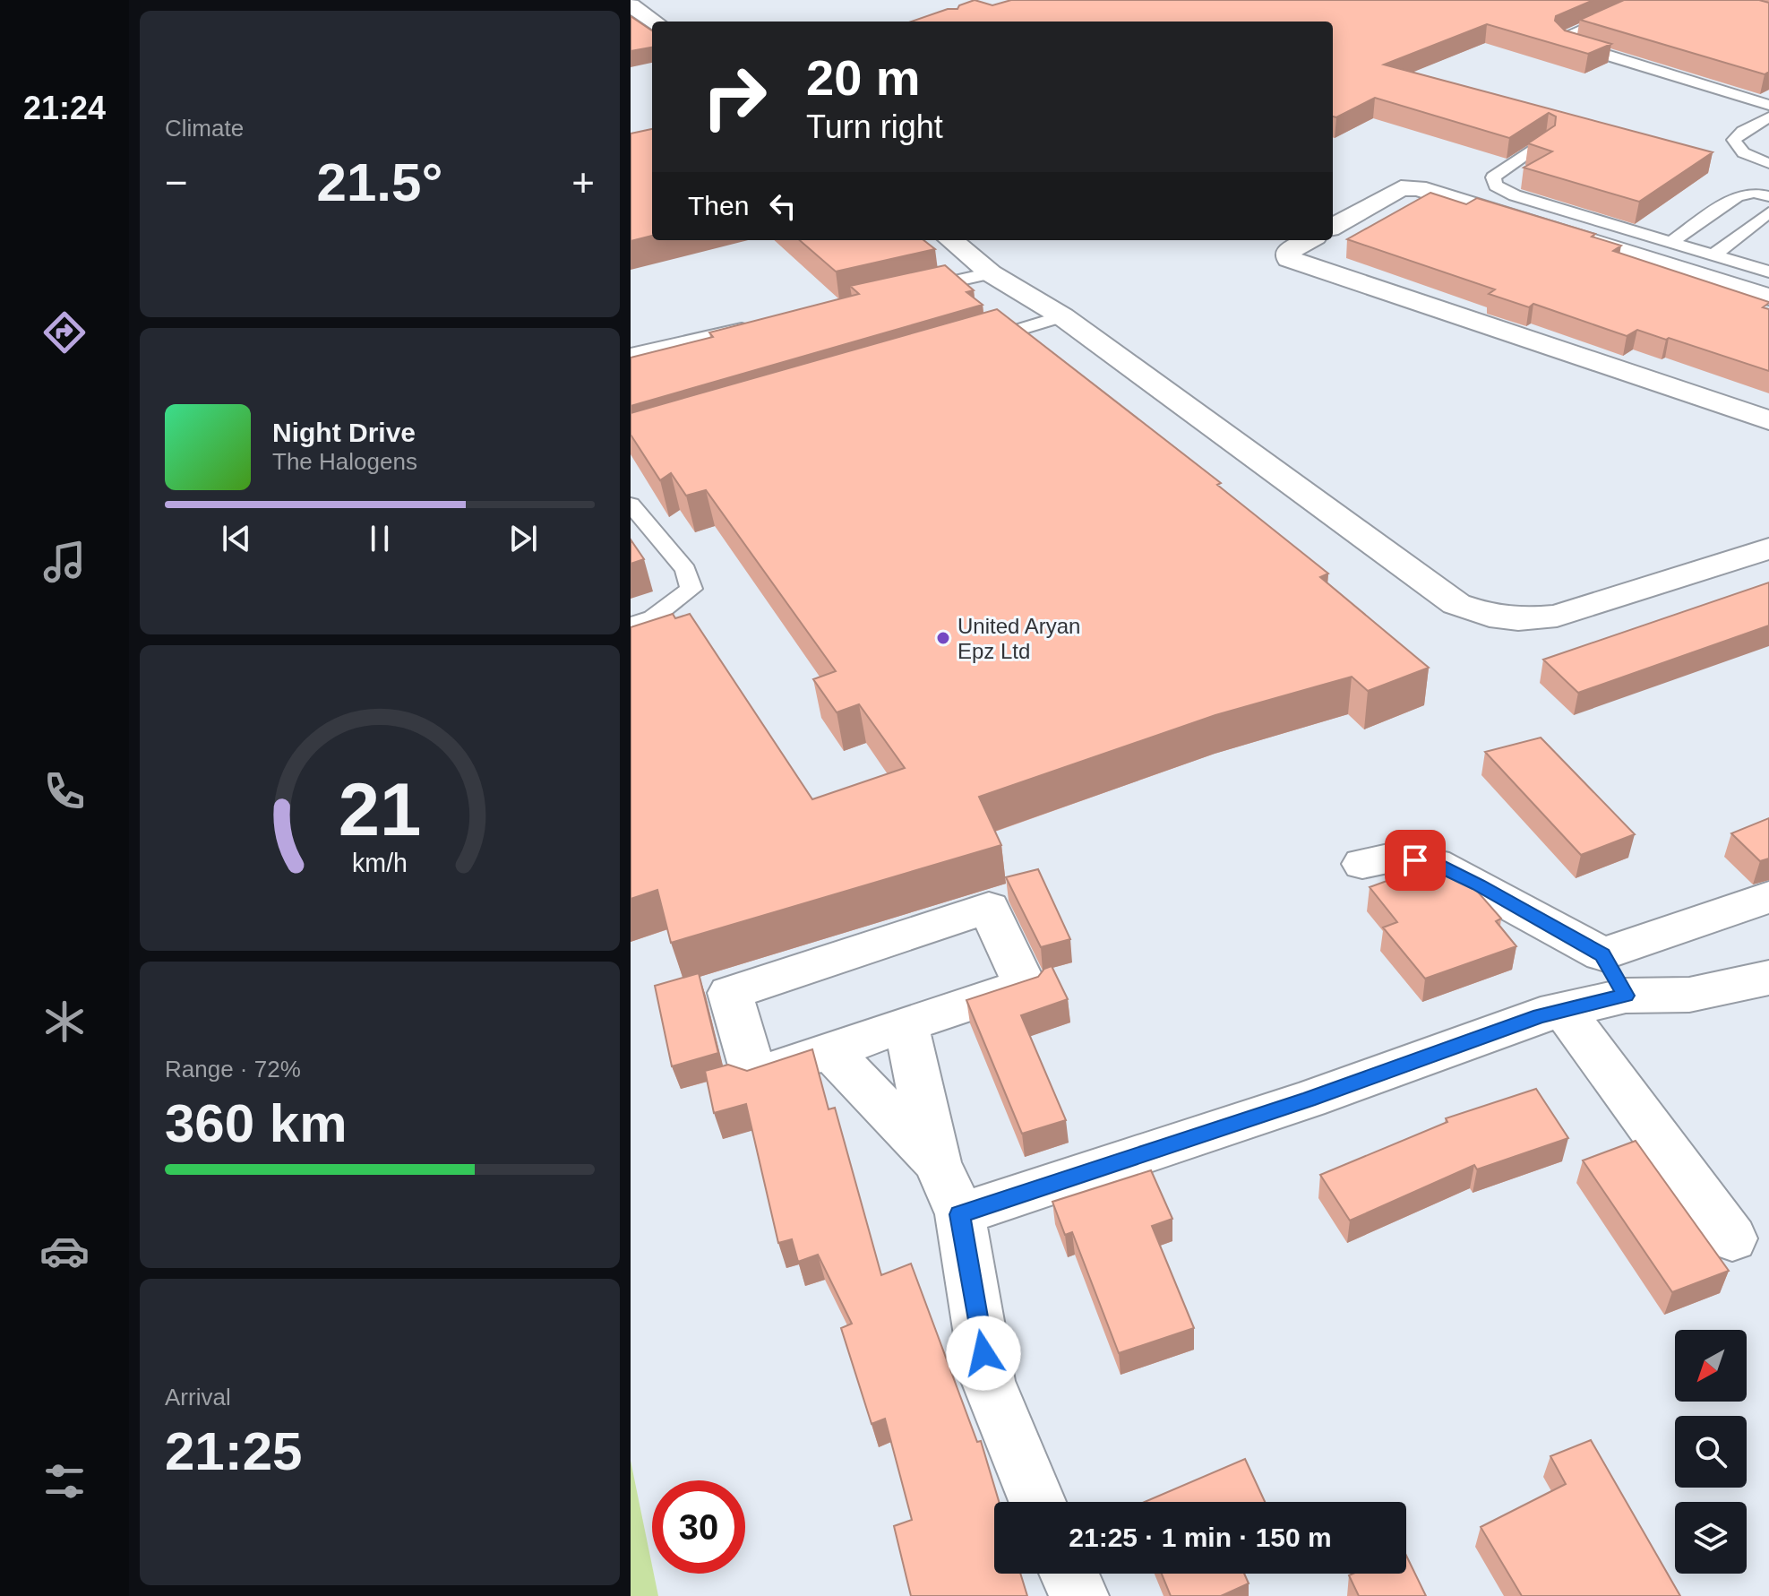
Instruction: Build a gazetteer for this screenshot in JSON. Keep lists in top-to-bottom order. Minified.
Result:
{"places":["United Aryan Epz Ltd"],"north":"bottom left","page":{"tabs":"21:24","tile":["Climate",["Range · 72%","360 km"],["Arrival","21:25"]],"turn":["20 m","Turn right"],"heat":["−","21.5°","+"],"then":"Then","song":["Night Drive","The Halogens"],"limit":"30","trip":"21:25 · 1 min · 150 m","gauge":["21","km/h"]}}
